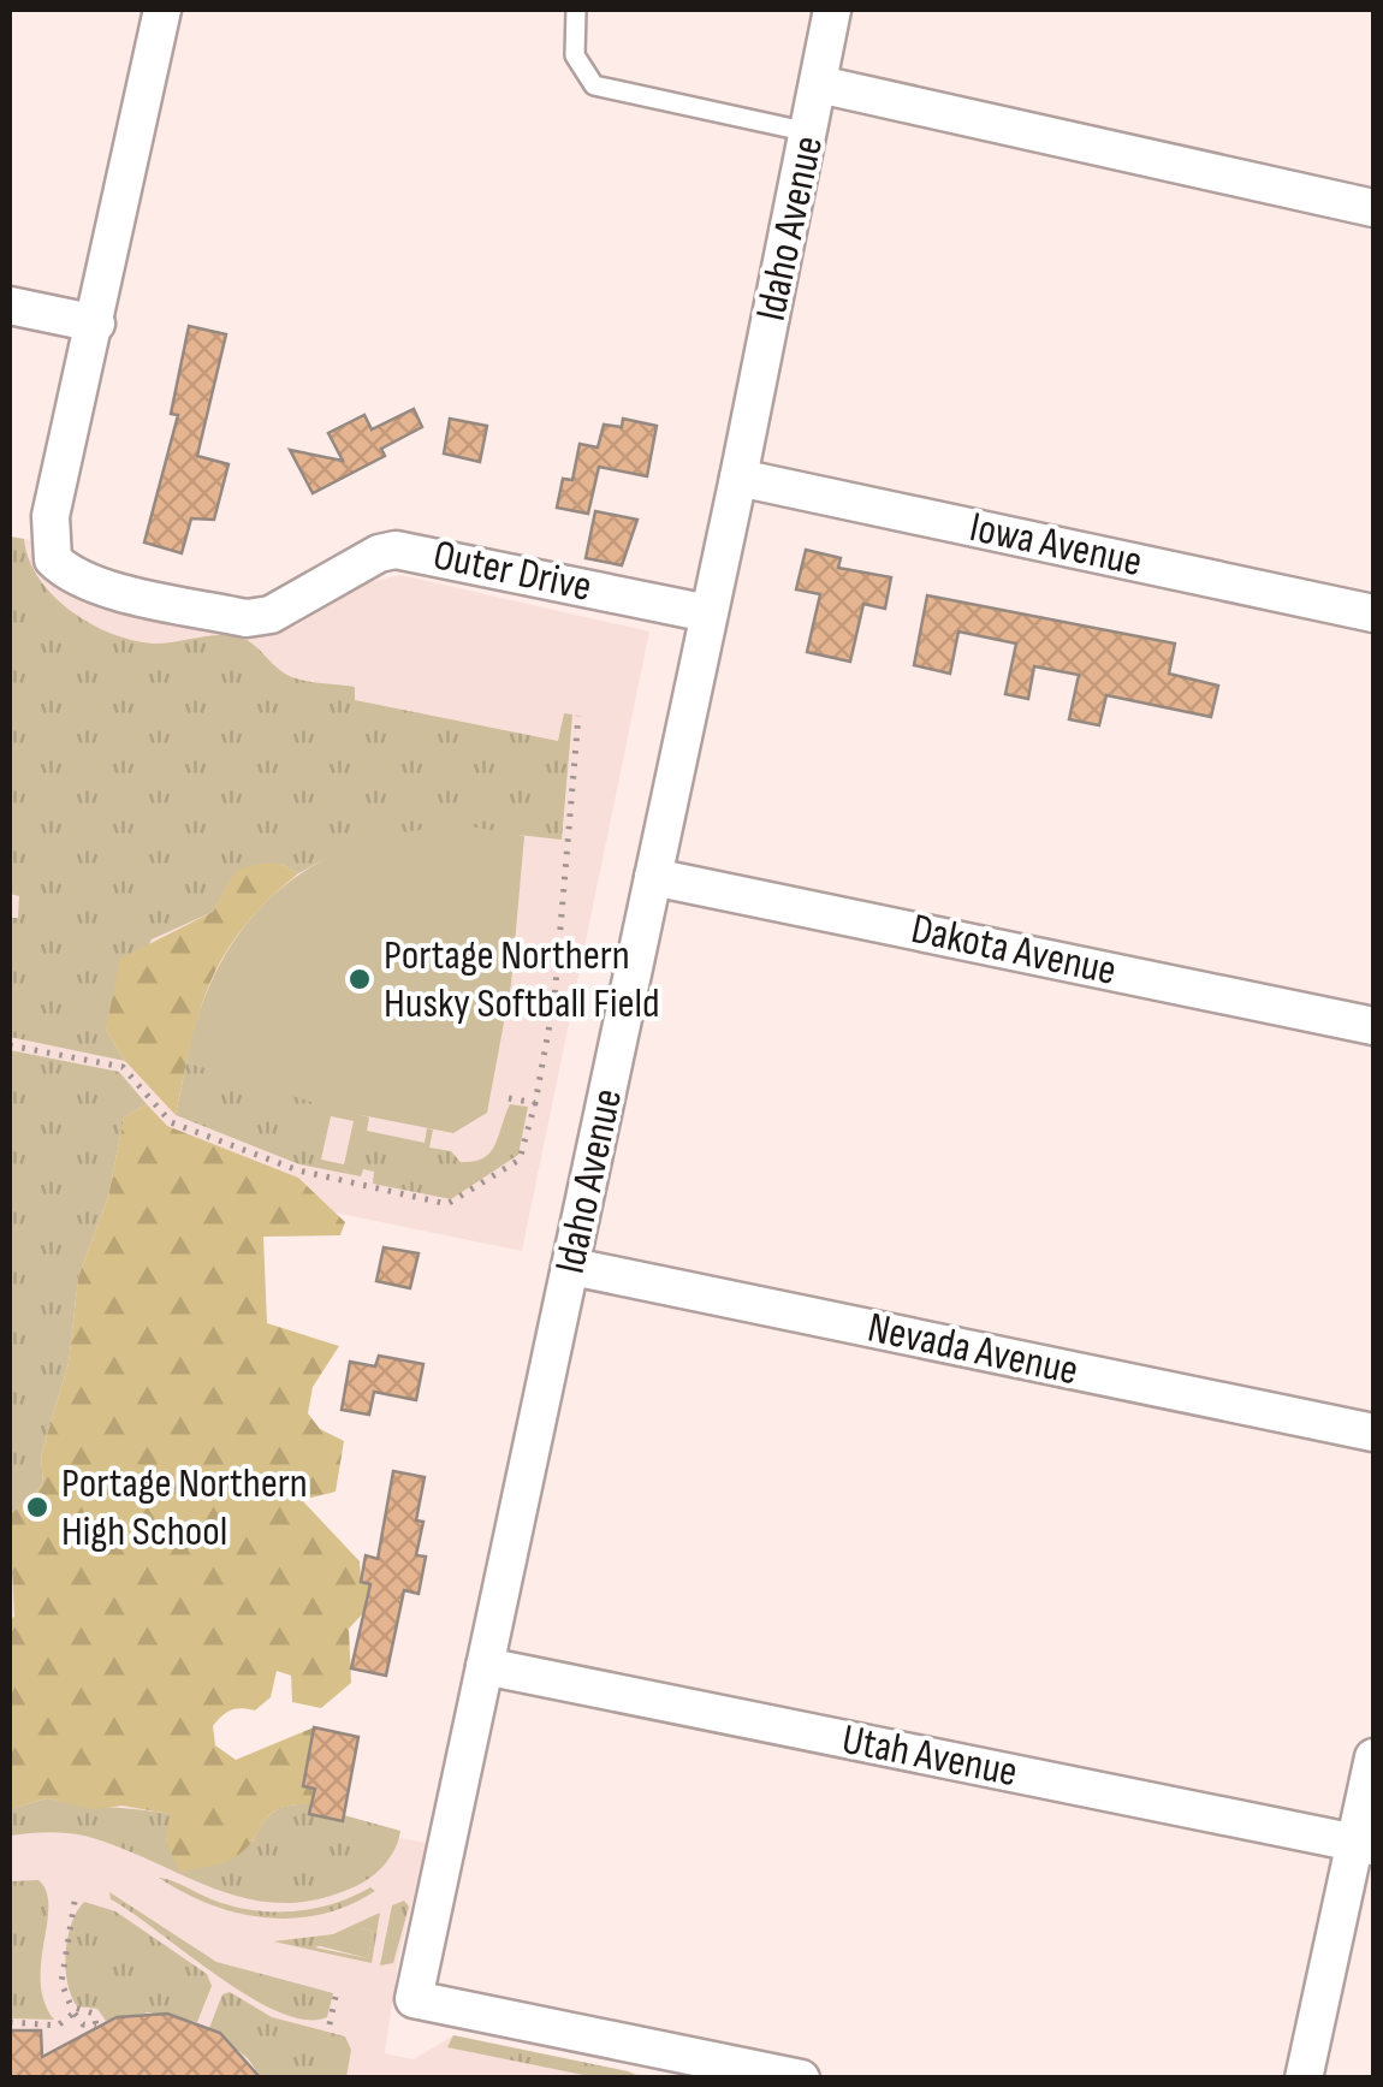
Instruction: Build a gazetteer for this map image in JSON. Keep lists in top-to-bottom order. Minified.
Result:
{"streets":{"street":["Idaho Avenue","Iowa Avenue","Outer Drive","Dakota Avenue","Nevada Avenue","Utah Avenue"]},"crossings":[["Idaho Avenue","Iowa Avenue"],["Idaho Avenue","Outer Drive"],["Idaho Avenue","Dakota Avenue"],["Idaho Avenue","Nevada Avenue"],["Idaho Avenue","Utah Avenue"]],"places":["Portage Northern Husky Softball Field","Portage Northern High School"]}
